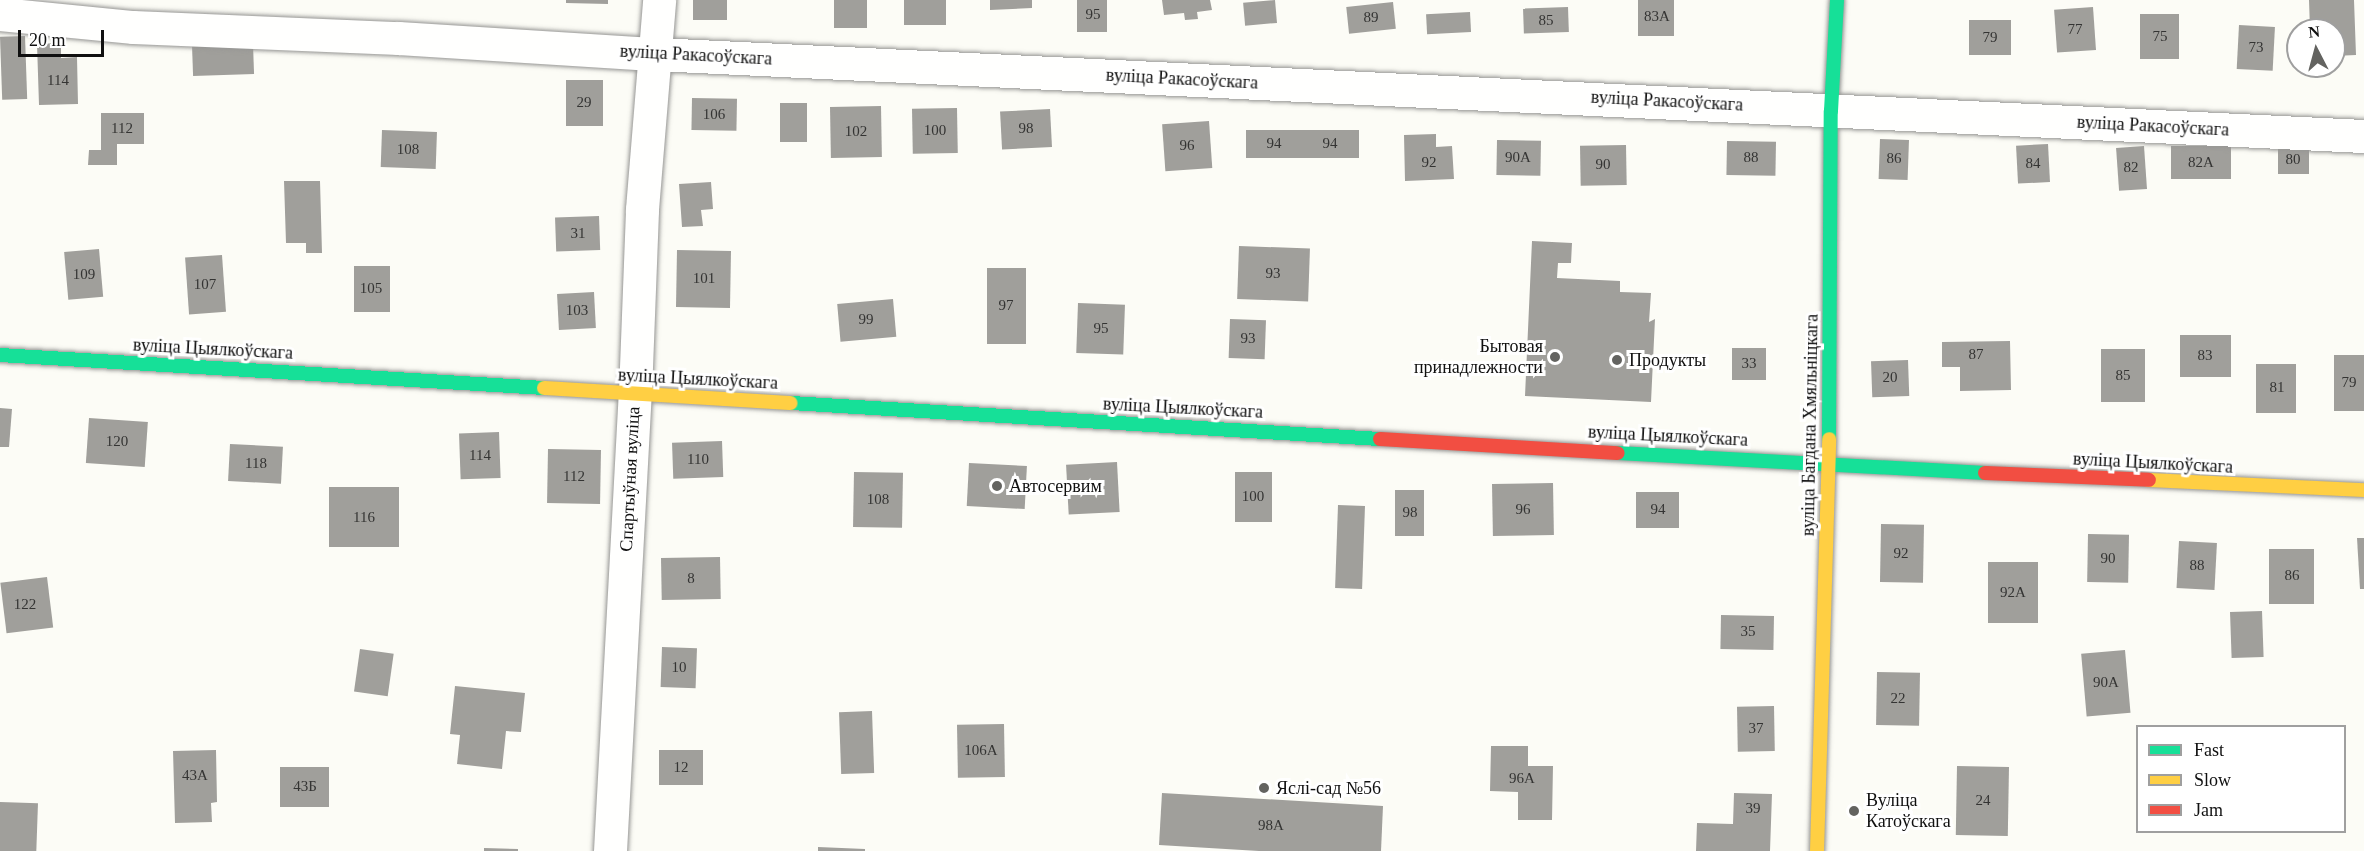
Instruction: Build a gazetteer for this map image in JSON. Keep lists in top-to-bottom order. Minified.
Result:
{"streets":{"street":["вуліца Ракасоўскага","вуліца Цыялкоўскага","вуліца Багдана Хмяльніцкага","Спартыўная вуліца"]},"crossings":[["вуліца Ракасоўскага","вуліца Багдана Хмяльніцкага"],["вуліца Ракасоўскага","Спартыўная вуліца"],["вуліца Цыялкоўскага","вуліца Багдана Хмяльніцкага"],["вуліца Цыялкоўскага","Спартыўная вуліца"]],"places":["Бытовая принадлежности","Продукты","Автосервим","Яслі-сад №56","Вуліца Катоўскага"],"house_numbers":["95","83А","89","85","77","75","79","73","114","29","106","112","98","100","102","94","94","96","108","90А","88","86","80","92","82А","84","90","82","31","93","109","101","107","105","97","103","99","95","93","87","83","33","85","20","79","81","120","114","110","118","112","100","108","96","94","98","116","92","90","88","86","8","92А","122","35","10","90А","22","37","106А","12","43А","96А","43Б","24","39","98А"],"legend":["Fast","Slow","Jam"],"scale_bar":"20 m","north":"top"}
